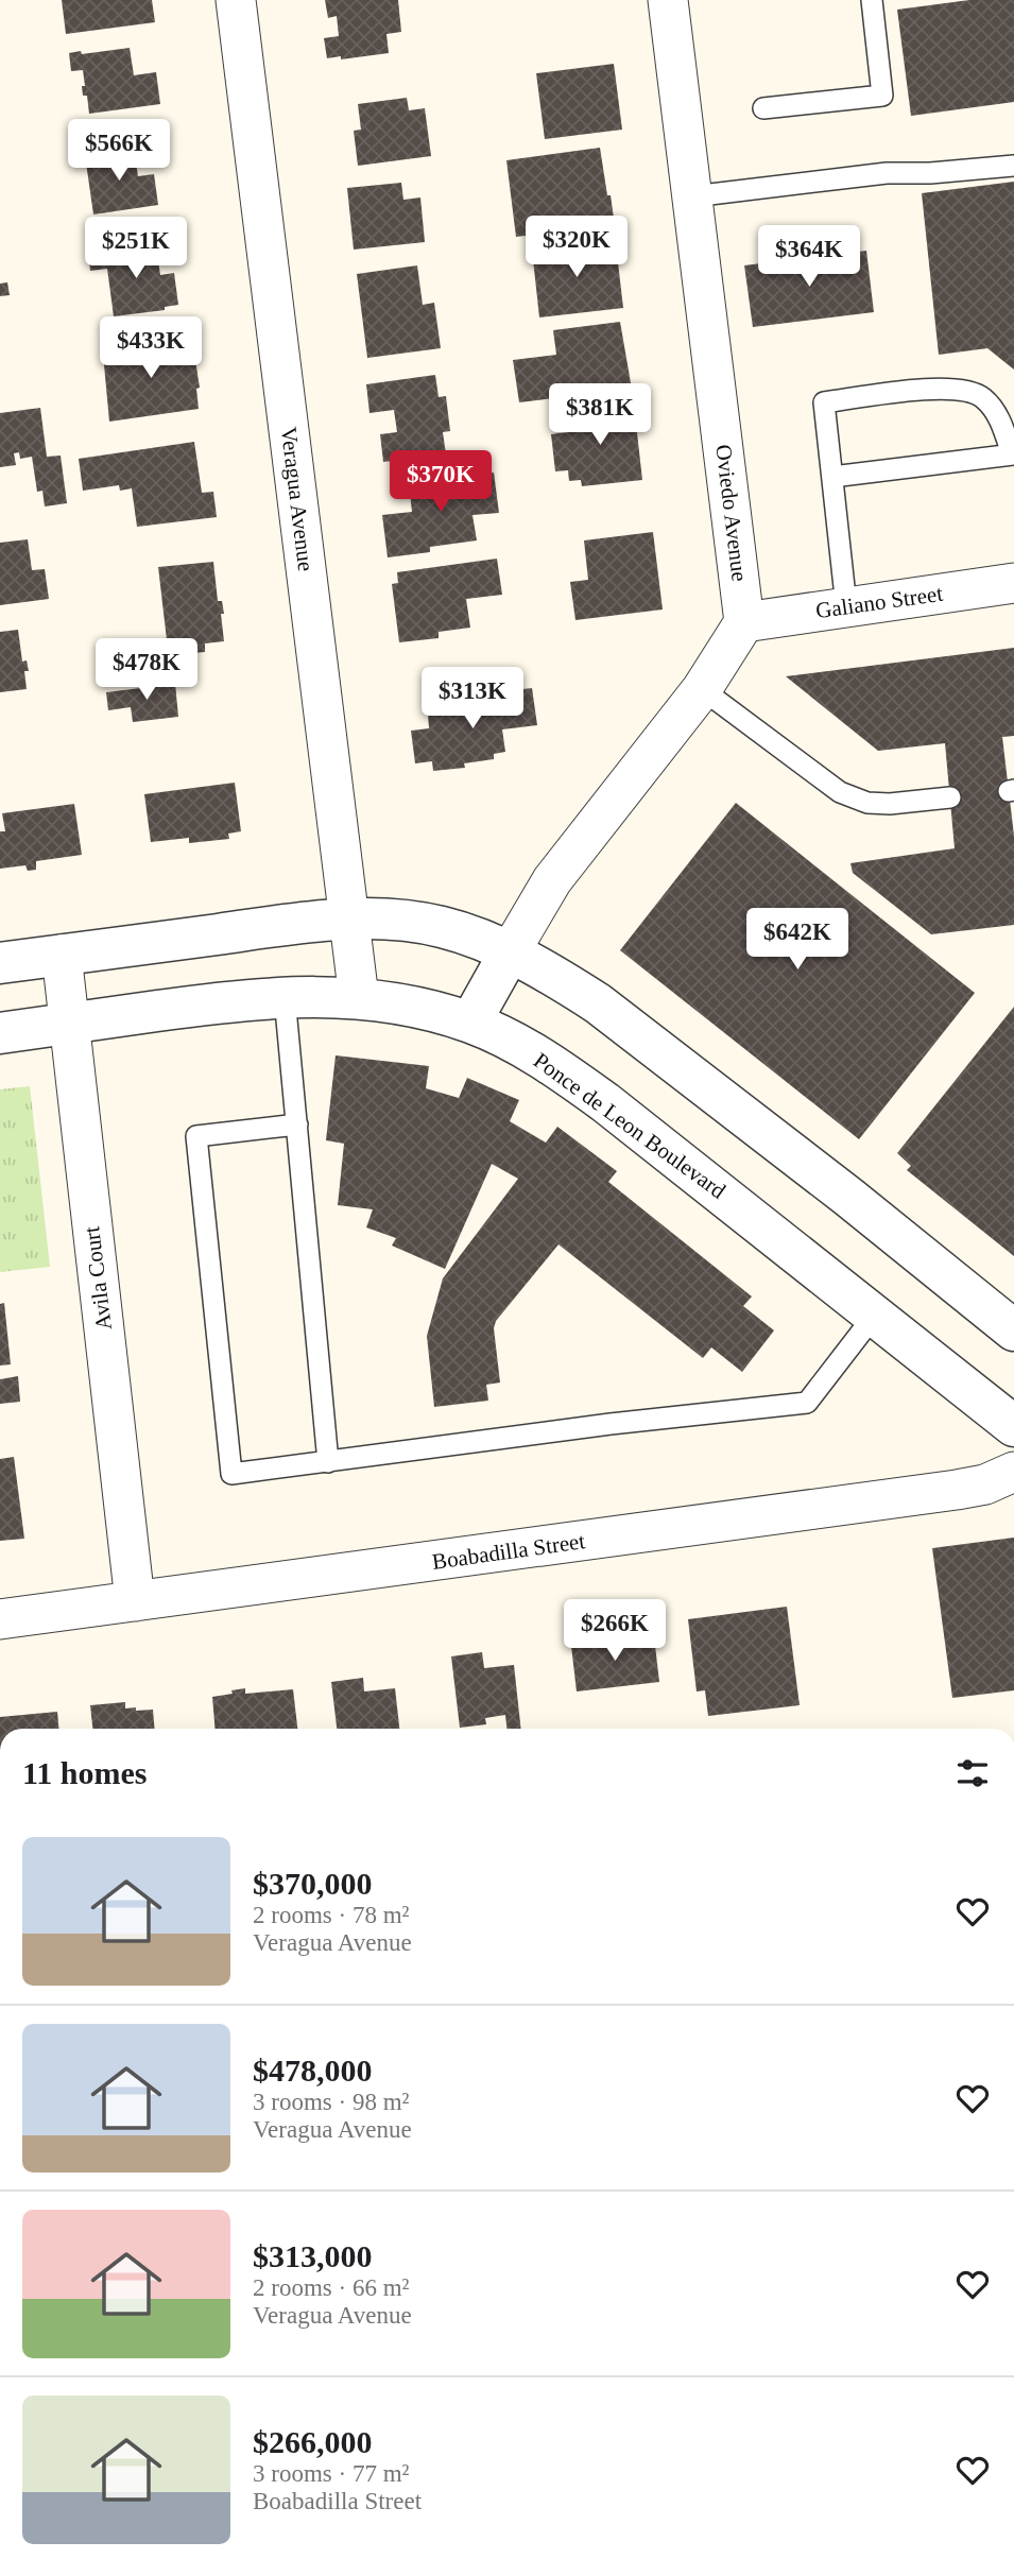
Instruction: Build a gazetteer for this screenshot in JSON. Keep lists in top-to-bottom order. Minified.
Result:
{"streets":{"street":["Veragua Avenue","Oviedo Avenue","Galiano Street","Ponce de Leon Boulevard","Avila Court","Boabadilla Street"]},"crossings":[["Veragua Avenue","Ponce de Leon Boulevard"],["Oviedo Avenue","Galiano Street"],["Ponce de Leon Boulevard","Avila Court"],["Avila Court","Boabadilla Street"]],"page":{"price":["$566K","$320K","$251K","$364K","$433K","$381K","$370K","$478K","$313K","$642K","$266K"],"heading":"11 homes","list":[{"name":"$370,000","note":"2 rooms · 78 m² · Veragua Avenue"},{"name":"$478,000","note":"3 rooms · 98 m² · Veragua Avenue"},{"name":"$313,000","note":"2 rooms · 66 m² · Veragua Avenue"},{"name":"$266,000","note":"3 rooms · 77 m² · Boabadilla Street"}]}}
